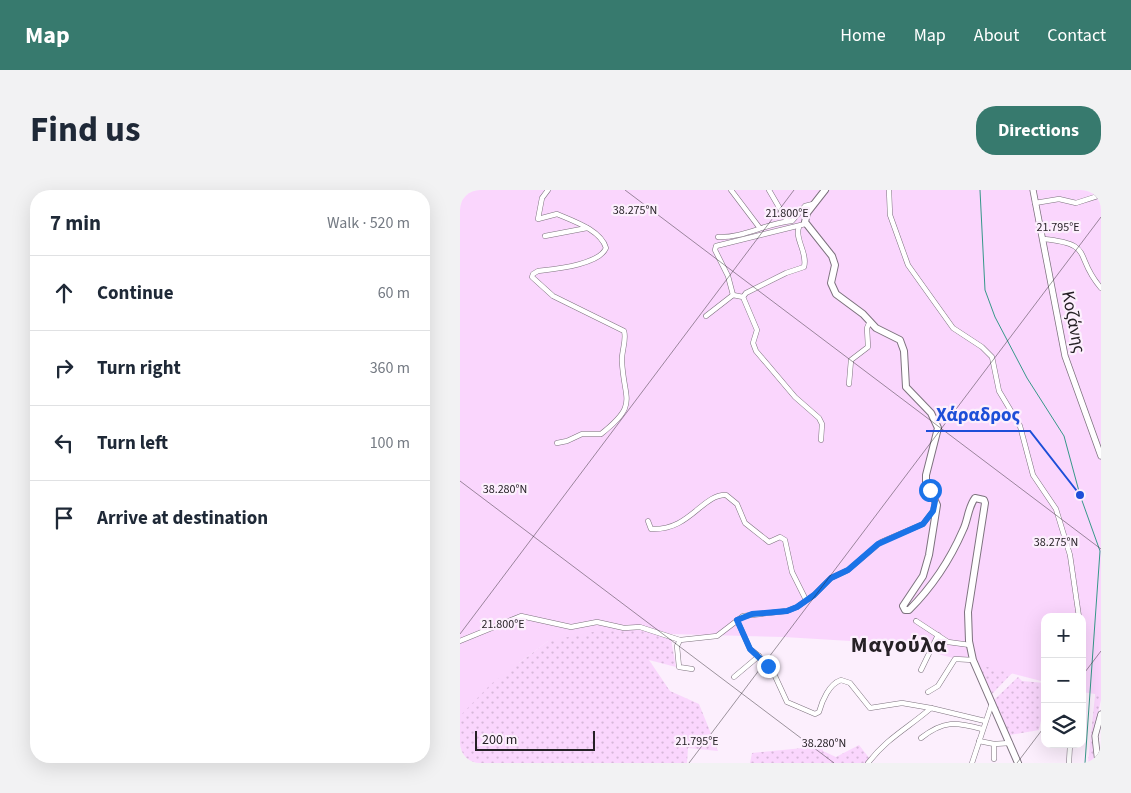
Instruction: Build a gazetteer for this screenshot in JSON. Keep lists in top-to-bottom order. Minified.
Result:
{"streets":{"street":["Κοζάνης"]},"districts":["Μαγούλα"],"places":["Χάραδρος"],"scale_bar":"200 m","page":{"header":"Map","nav":["Home","Map","About","Contact"],"title":"Find us","buttons":"Directions","heading":["7 min","Walk · 520 m"],"list":[["Continue","60 m"],["Turn right","360 m"],["Turn left","100 m"],"Arrive at destination"],"map_buttons":["+","−"],"scale":"200 m"},"coordinates":["38.275°N","21.800°E","21.795°E","38.280°N"]}
